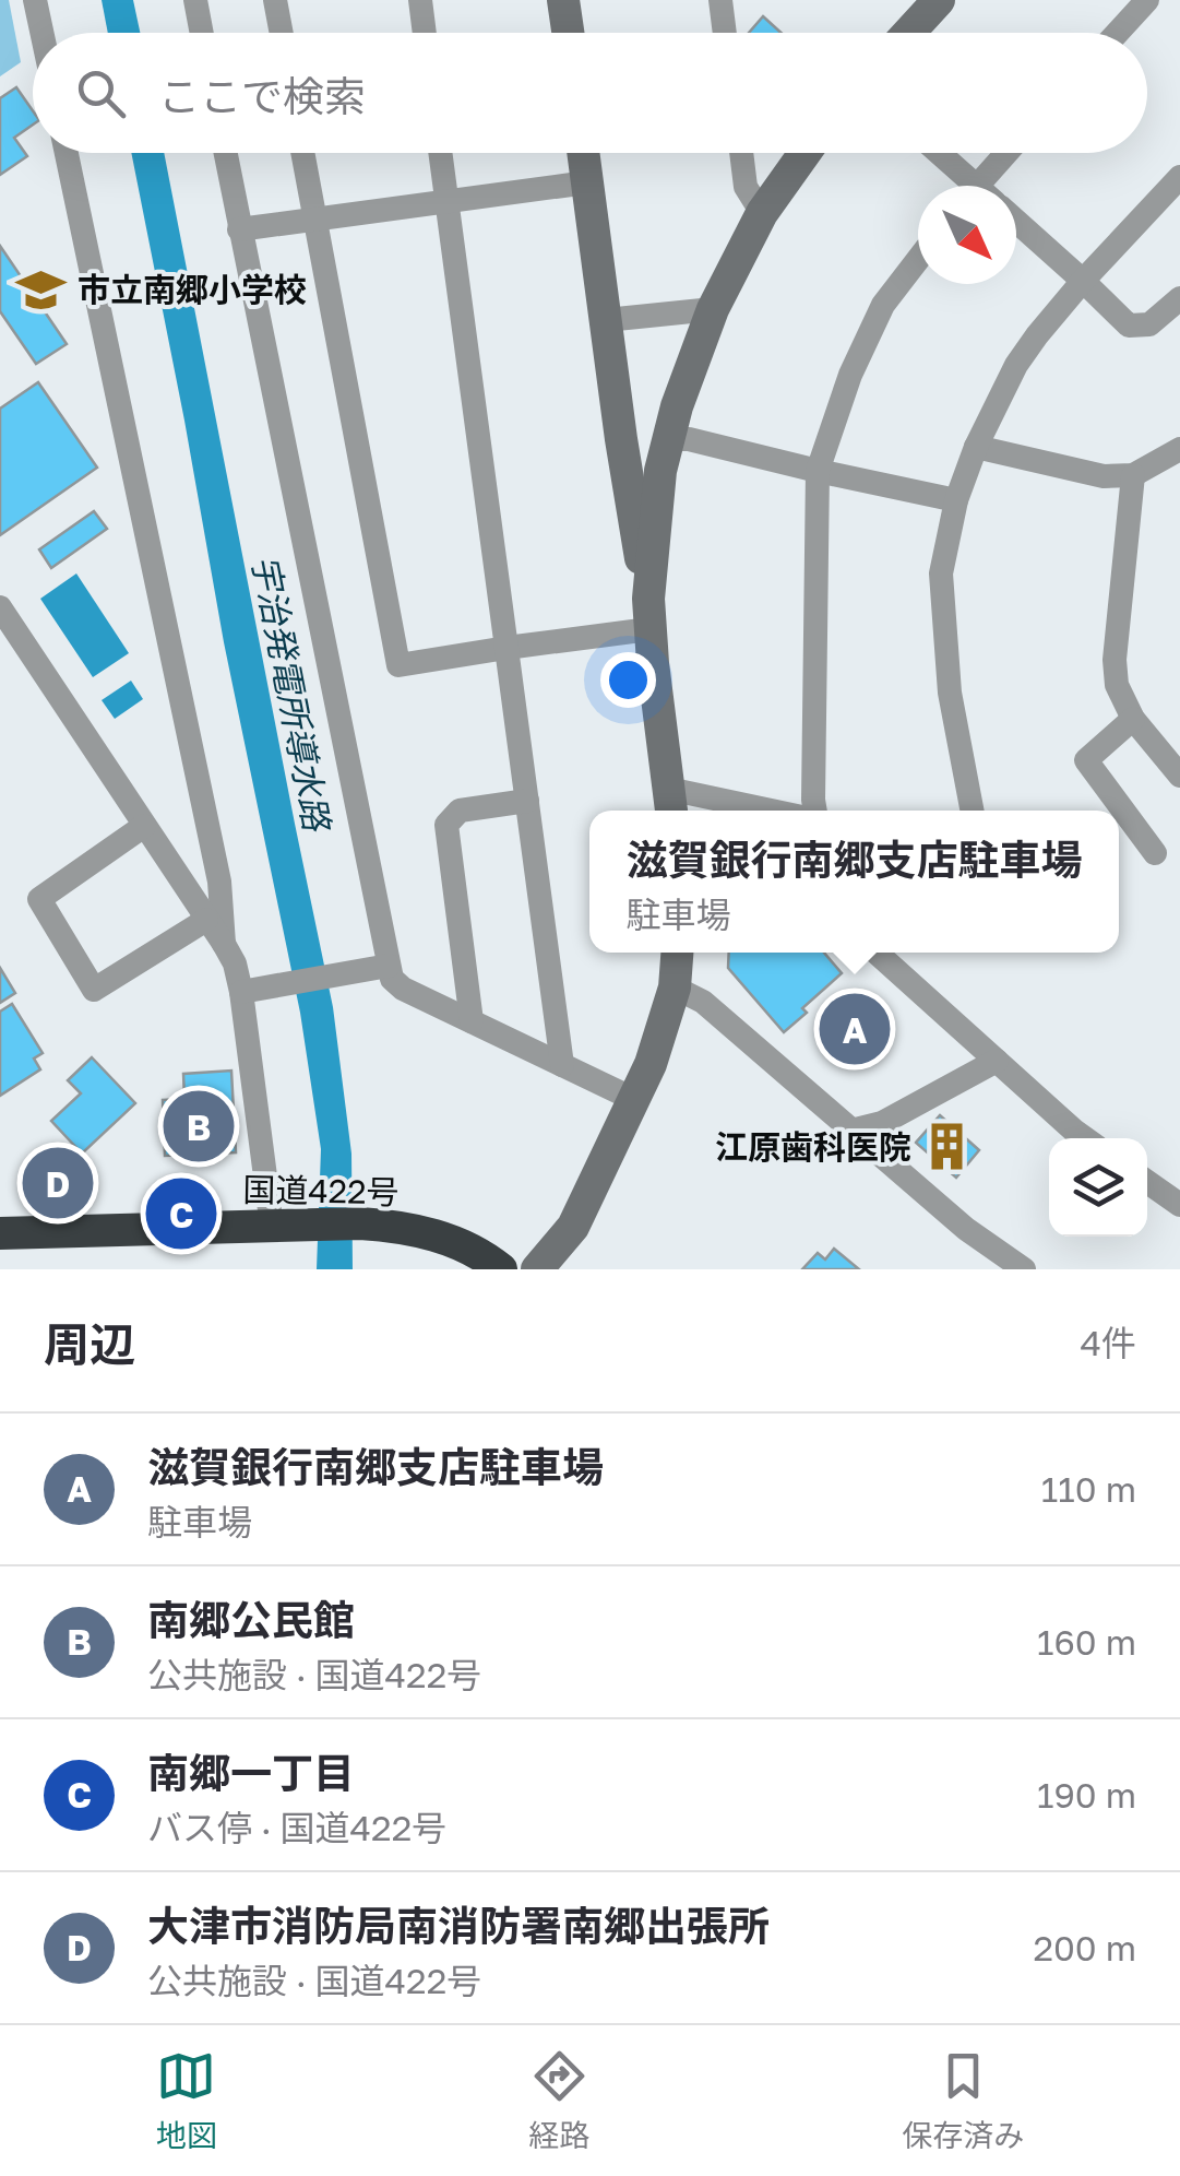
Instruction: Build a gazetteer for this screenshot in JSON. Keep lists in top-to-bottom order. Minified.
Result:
{"streets":{"highway":["国道422号"]},"water":["宇治発電所導水路"],"places":{"school or university":["市立南郷小学校"],"building":["江原歯科医院"]},"north":"bottom right","page":{"search":"ここで検索","popup":["滋賀銀行南郷支店駐車場","駐車場"],"pins":["A","B","D","C"],"heading":["周辺","4件"],"list":[{"mark":"A","name":"滋賀銀行南郷支店駐車場","note":"駐車場","value":"110 m"},{"mark":"B","name":"南郷公民館","note":"公共施設 · 国道422号","value":"160 m"},{"mark":"C","name":"南郷一丁目","note":"バス停 · 国道422号","value":"190 m"},{"mark":"D","name":"大津市消防局南消防署南郷出張所","note":"公共施設 · 国道422号","value":"200 m"}],"nav":["地図","経路","保存済み"]}}
